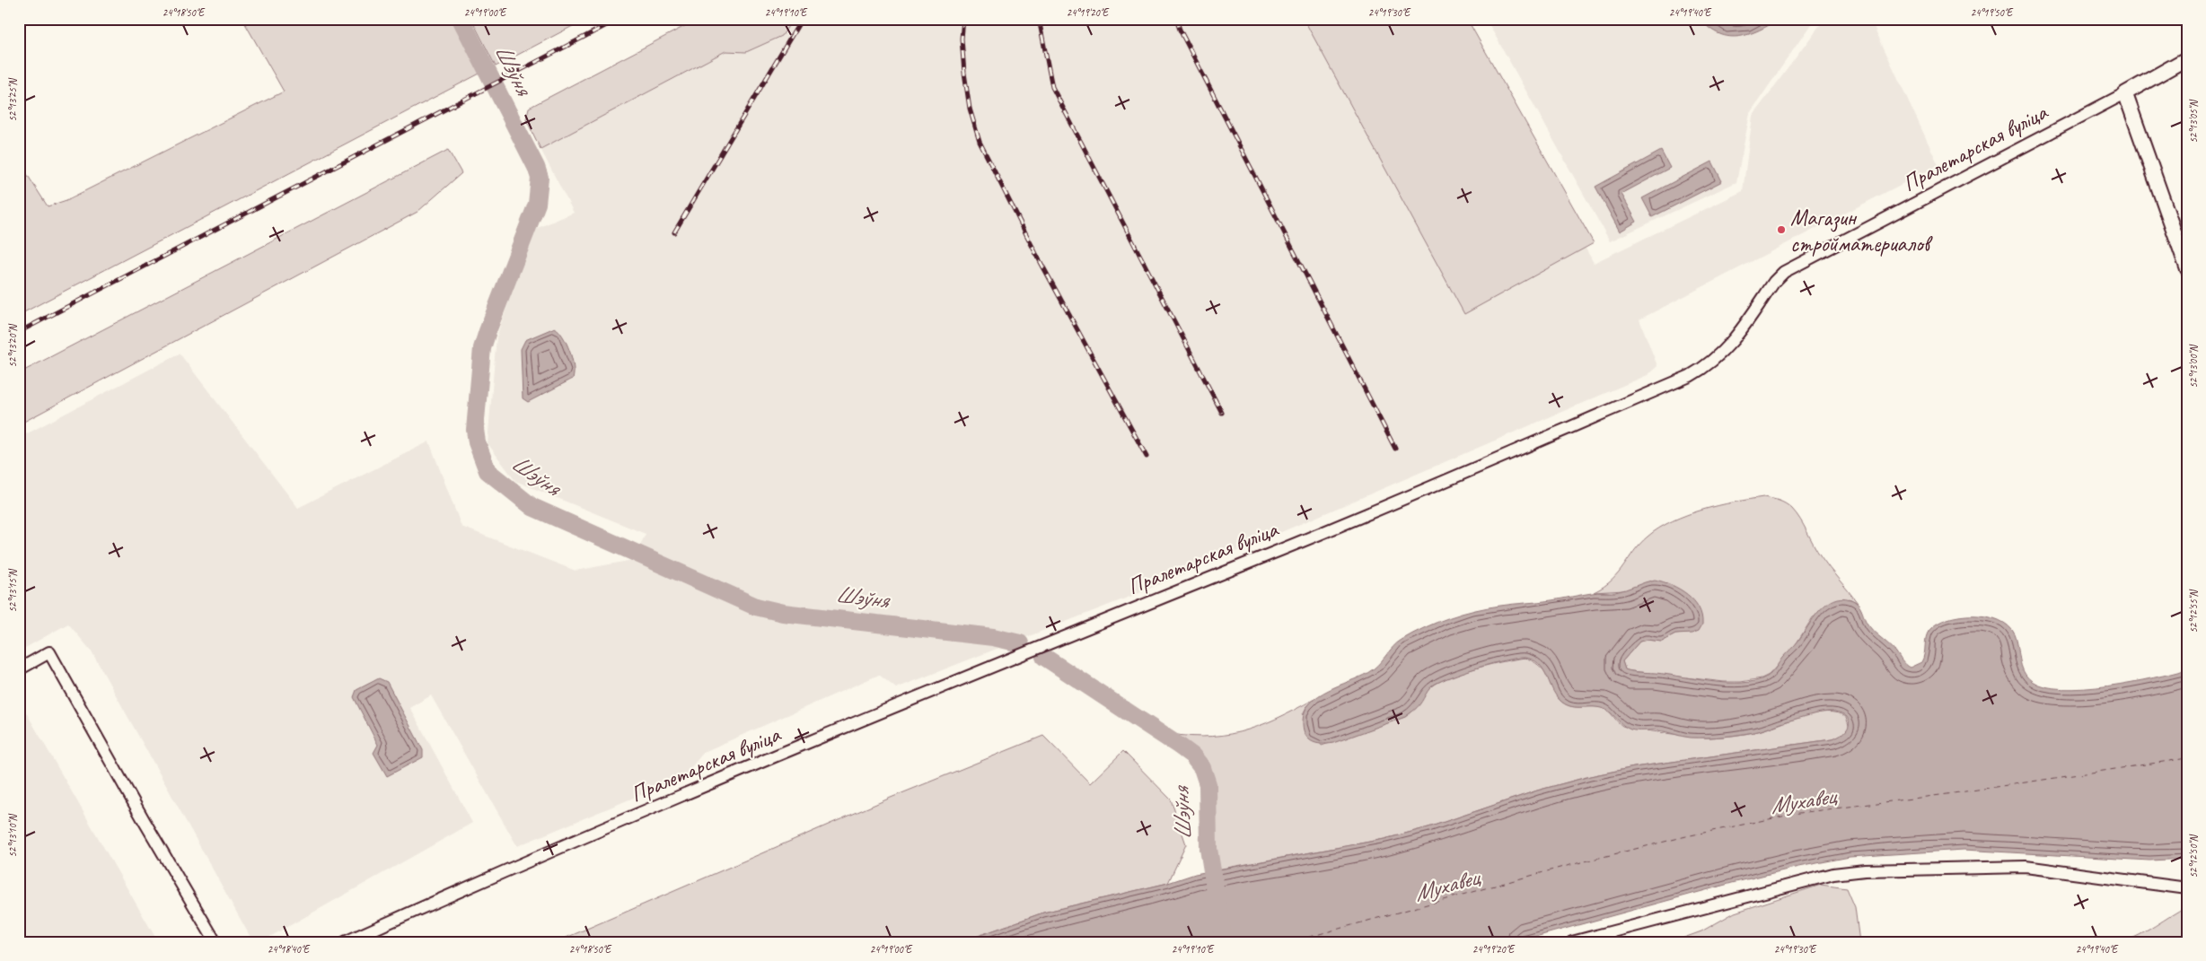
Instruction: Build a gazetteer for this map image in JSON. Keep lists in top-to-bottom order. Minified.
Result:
{"streets":{"main road":["Пралетарская вуліца"]},"water":["Шэўня","Мухавец"],"places":["Магазин стройматериалов"],"coordinates":["24°18'50\"E","24°19'00\"E","24°19'10\"E","24°19'20\"E","24°19'30\"E","24°19'40\"E","24°19'50\"E","52°13'25\"N","52°13'05\"N","52°13'20\"N","52°13'00\"N","52°13'15\"N","52°12'55\"N","52°13'10\"N","52°12'50\"N","24°18'40\"E"]}
